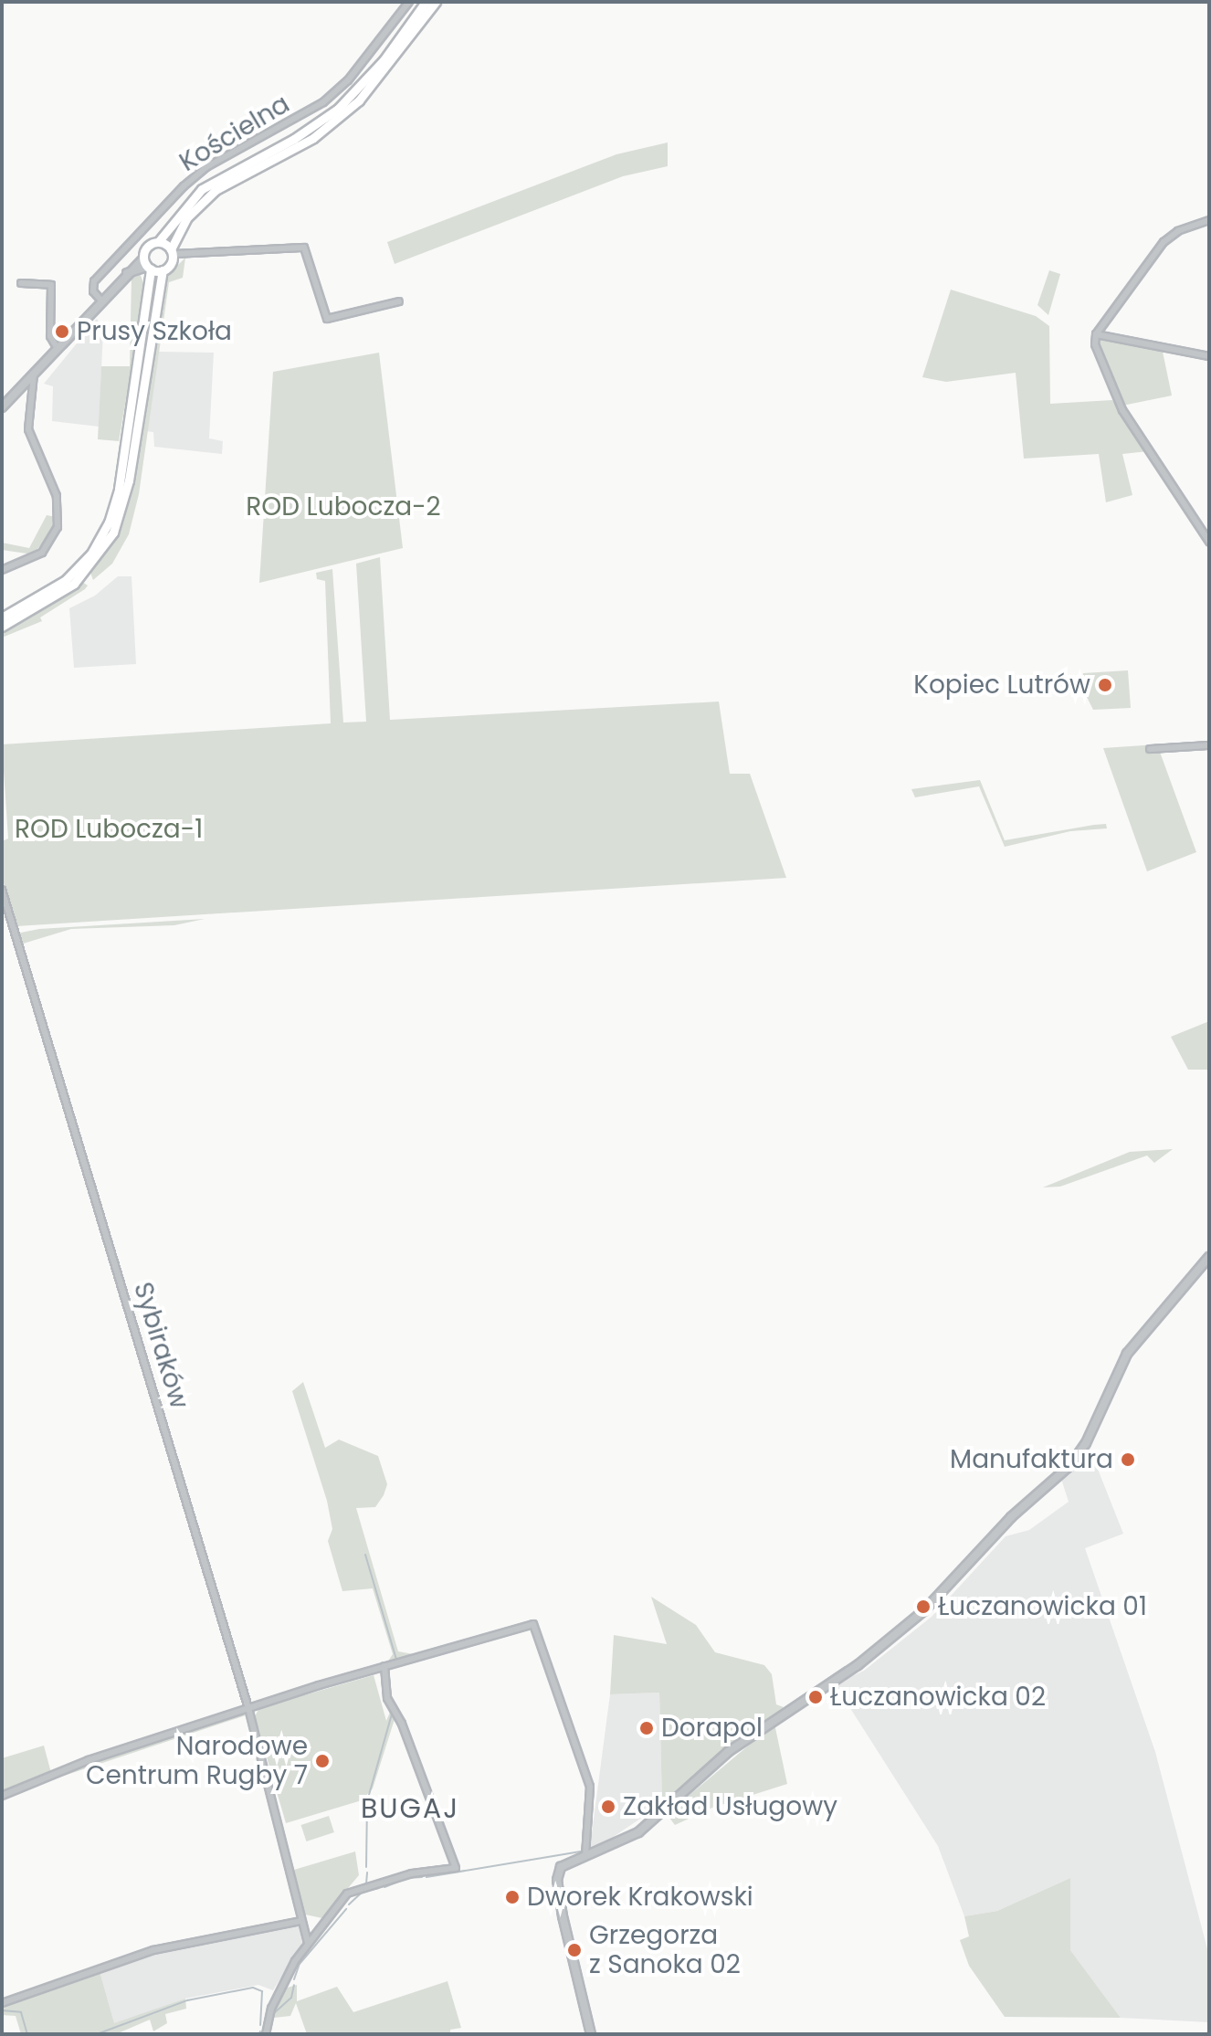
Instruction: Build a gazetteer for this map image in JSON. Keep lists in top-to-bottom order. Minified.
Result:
{"streets":{"street":["Kościelna","Sybiraków"]},"districts":["BUGAJ"],"parks":["ROD Lubocza-2","ROD Lubocza-1"],"places":["Prusy Szkoła","Kopiec Lutrów","Manufaktura","Łuczanowicka 01","Łuczanowicka 02","Dorapol","Narodowe Centrum Rugby 7","Zakład Usługowy","Dworek Krakowski","Grzegorza z Sanoka 02"]}
